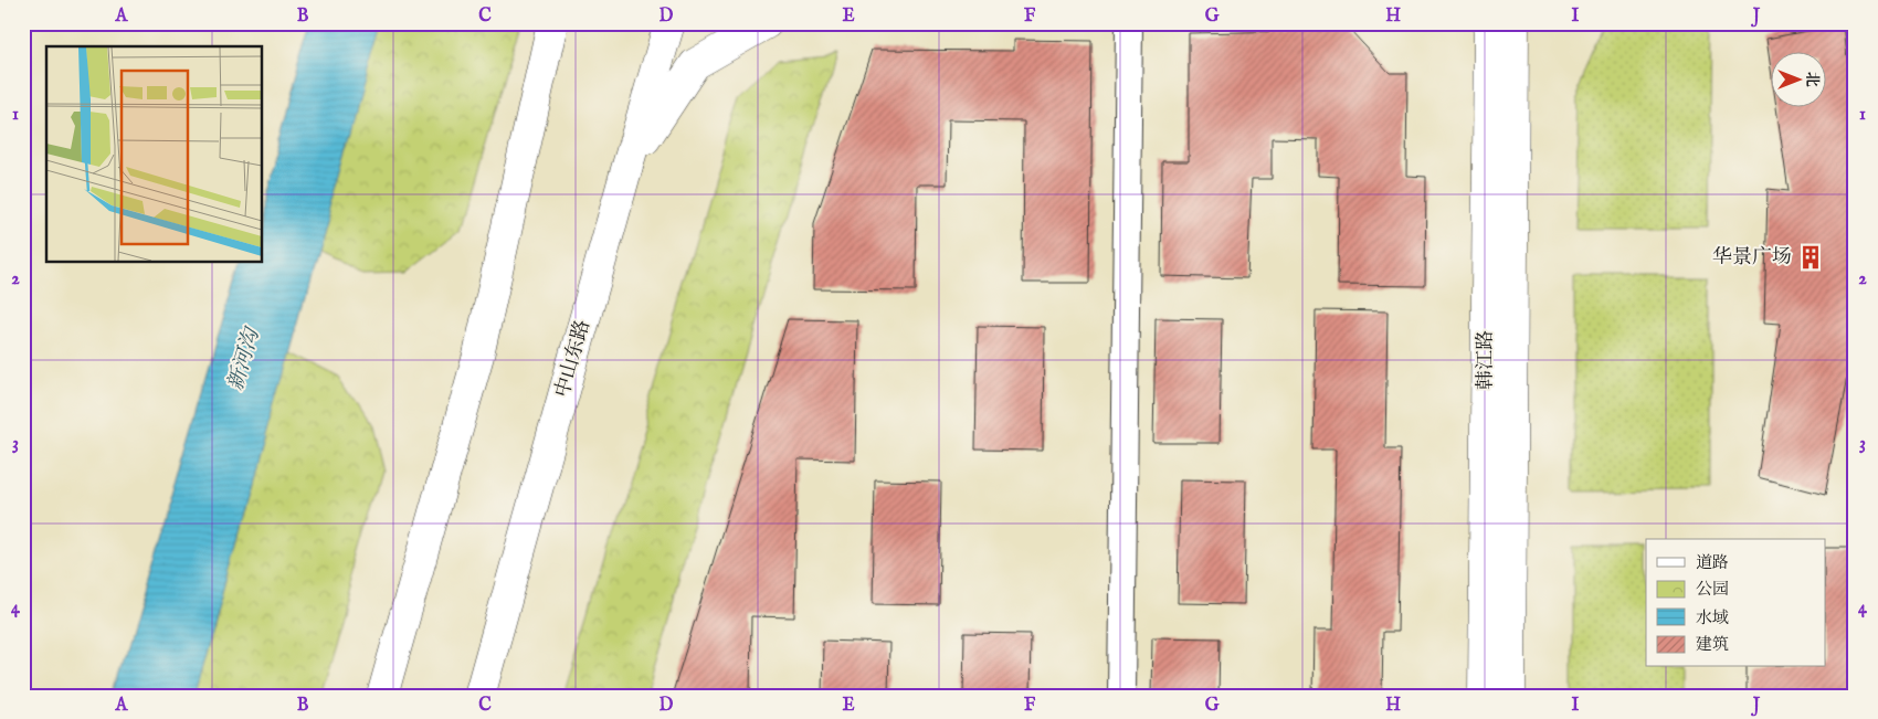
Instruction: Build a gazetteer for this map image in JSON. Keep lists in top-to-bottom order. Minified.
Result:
{"streets":{"main road":["中山东路","韩江路"]},"water":["新河沟"],"places":{"building":["华景广场"]},"legend":["道路","公园","水域","建筑"],"north":"right","grid":{"columns":["A","B","C","D","E","F","G","H","I","J"],"rows":["1","2","3","4"]}}
